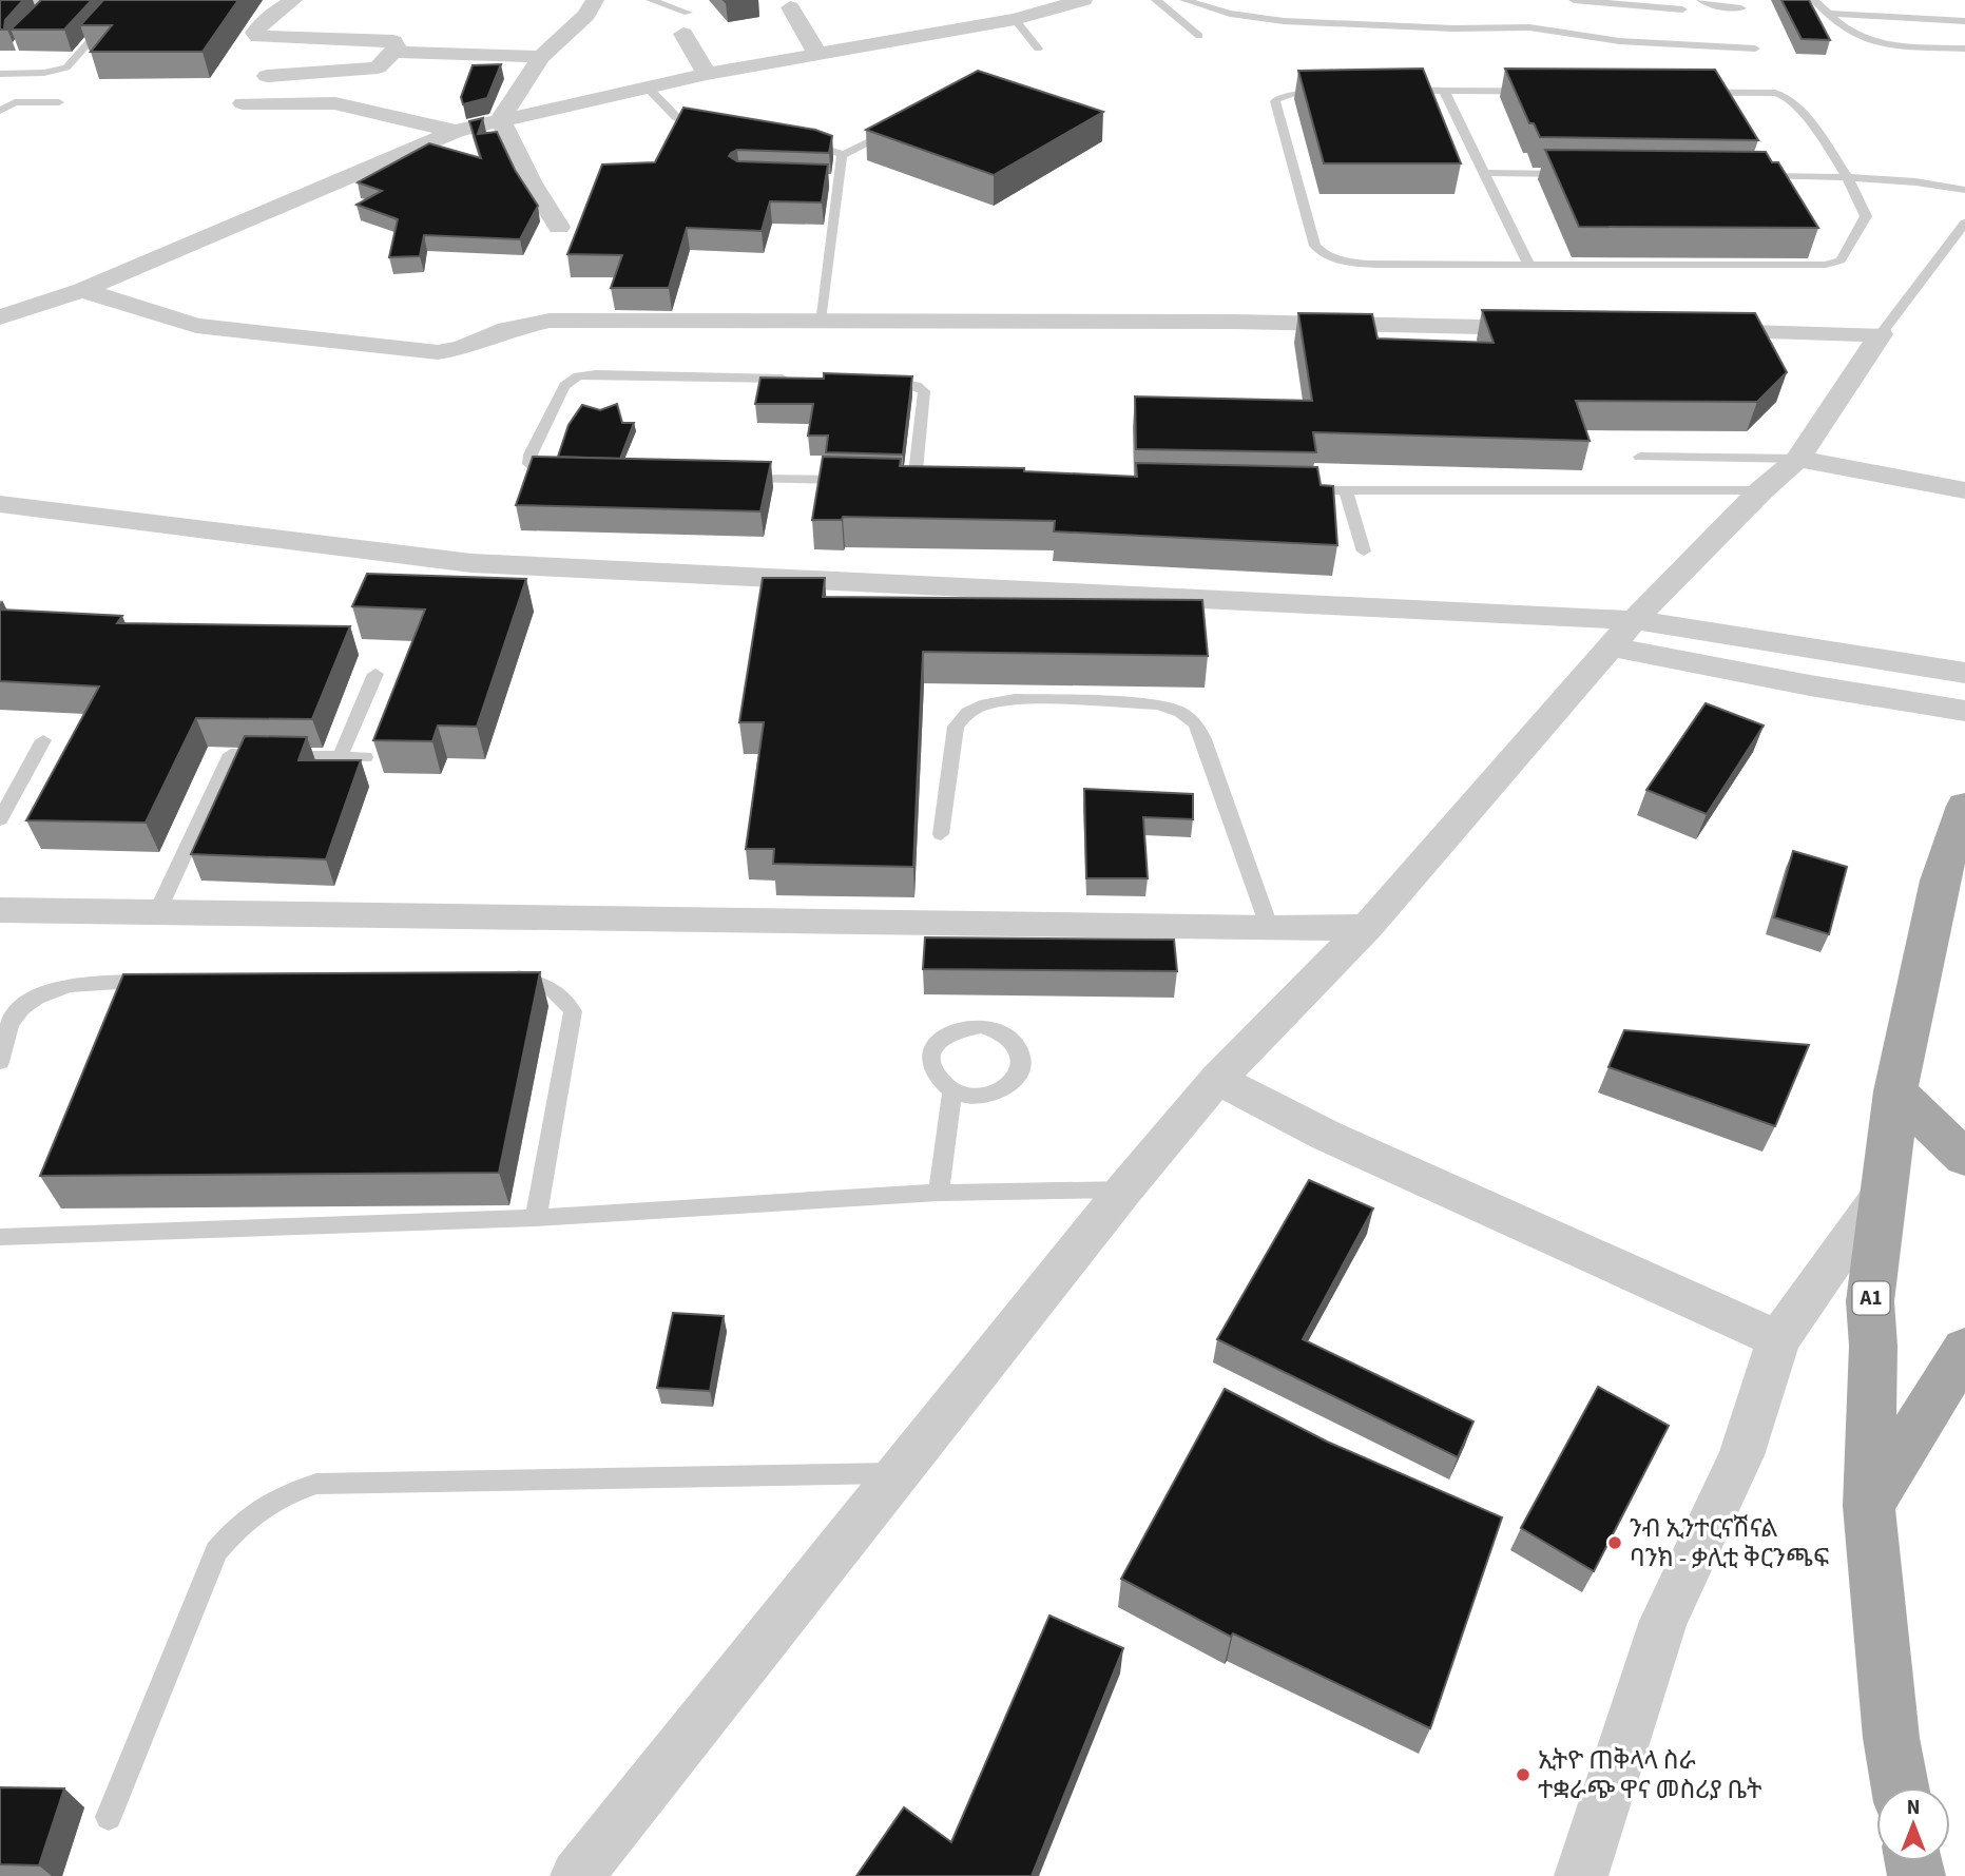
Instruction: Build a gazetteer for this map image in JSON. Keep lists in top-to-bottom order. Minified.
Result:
{"streets":{"main road":["A1"]},"places":["ንብ ኢንተርናሽናል ባንክ - ቃሊቲ ቅርንጫፍ","ኢትዮ ጠቅላላ ስራ ተቋራጭ ዋና መስሪያ ቤት"],"north":"top"}
